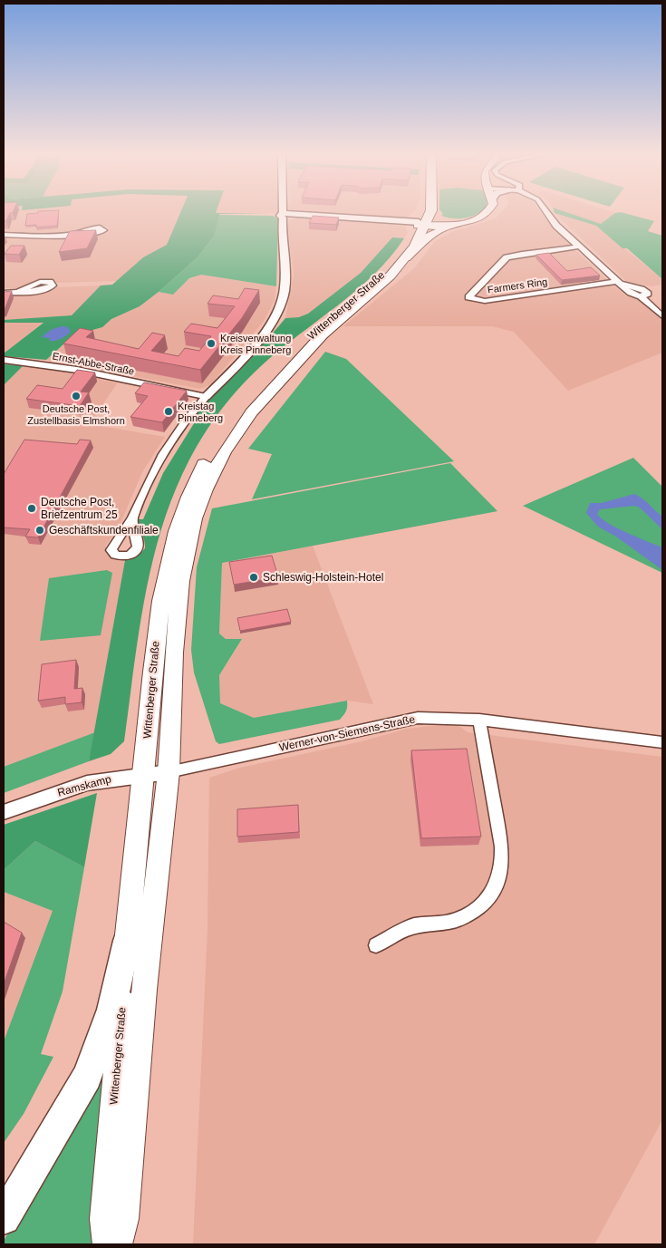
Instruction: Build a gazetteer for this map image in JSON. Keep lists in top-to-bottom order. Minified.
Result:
{"streets":{"main road":["Wittenberger Straße"],"street":["Farmers Ring","Ernst-Abbe-Straße","Werner-von-Siemens-Straße","Ramskamp"]},"crossings":[["Wittenberger Straße","Werner-von-Siemens-Straße"],["Wittenberger Straße","Ramskamp"],["Werner-von-Siemens-Straße","Ramskamp"]],"places":["Kreisverwaltung Kreis Pinneberg","Deutsche Post, Zustellbasis Elmshorn","Kreistag Pinneberg","Deutsche Post, Briefzentrum 25","Geschäftskundenfiliale","Schleswig-Holstein-Hotel"]}
